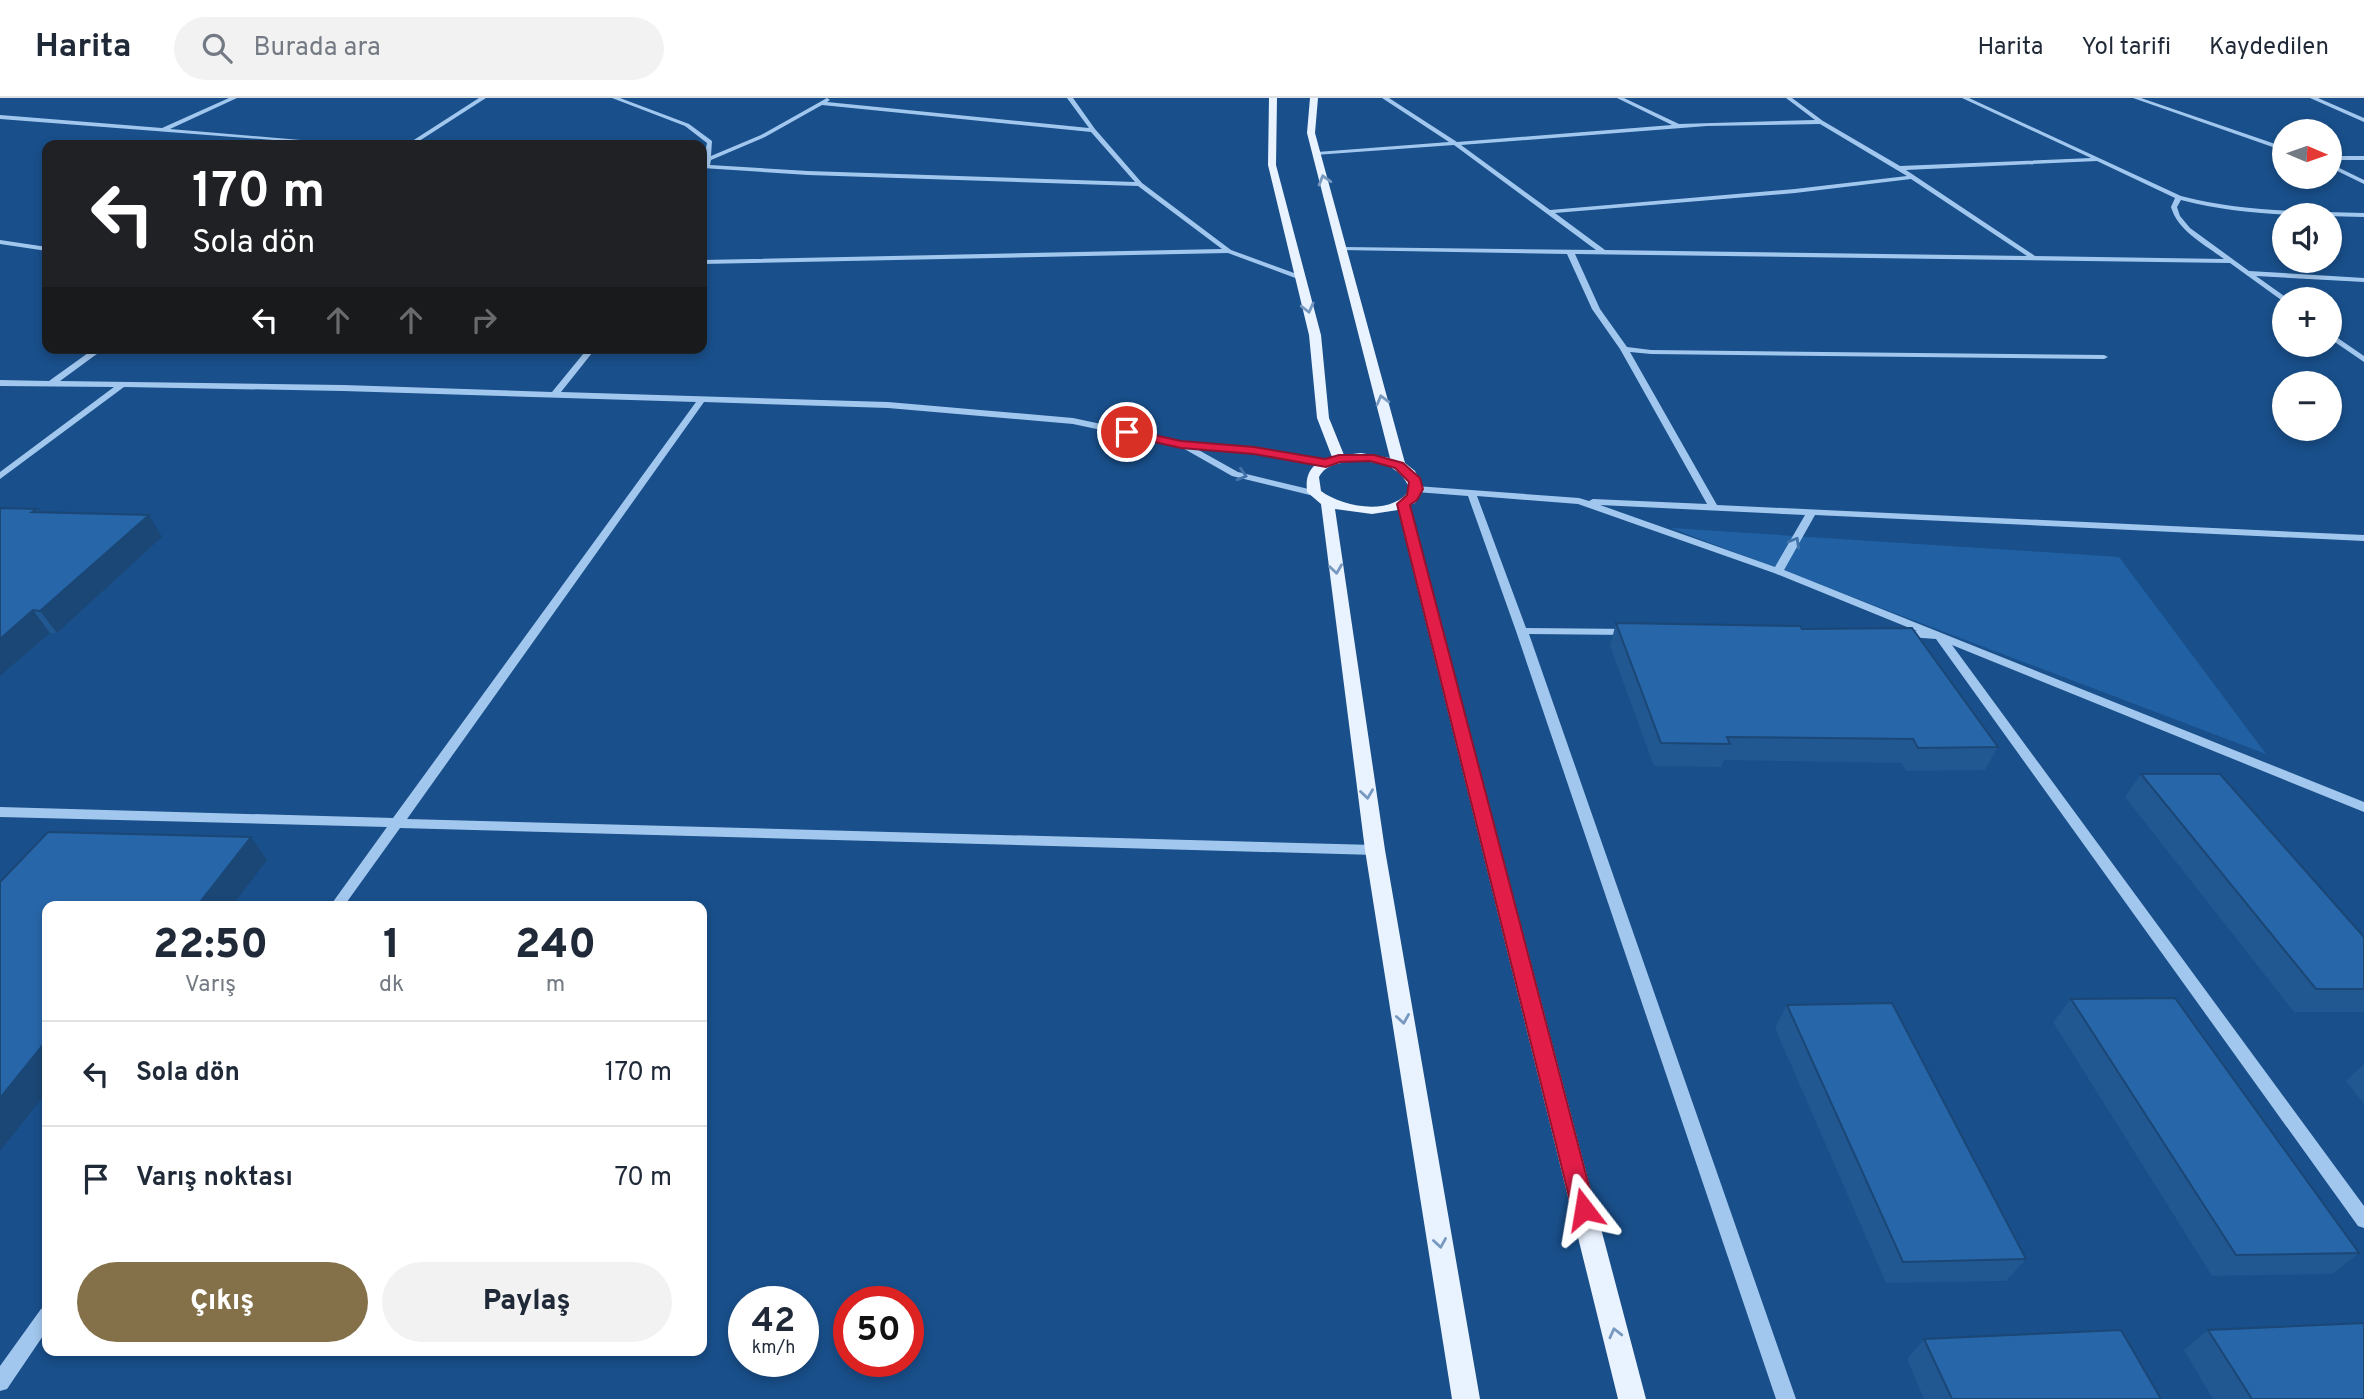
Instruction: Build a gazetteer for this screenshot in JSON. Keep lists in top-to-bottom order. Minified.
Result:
{"north":"right","page":{"header":"Harita","search":"Burada ara","nav":["Harita","Yol tarifi","Kaydedilen"],"map_buttons":["+","−"],"turn":["170 m","Sola dön"],"eta":["22:50","Varış","1","dk","240","m"],"list":[{"name":"Sola dön","value":"170 m"},{"name":"Varış noktası","value":"70 m"}],"buttons":["Çıkış","Paylaş"],"speed":"42 km/h","limit":"50"}}
